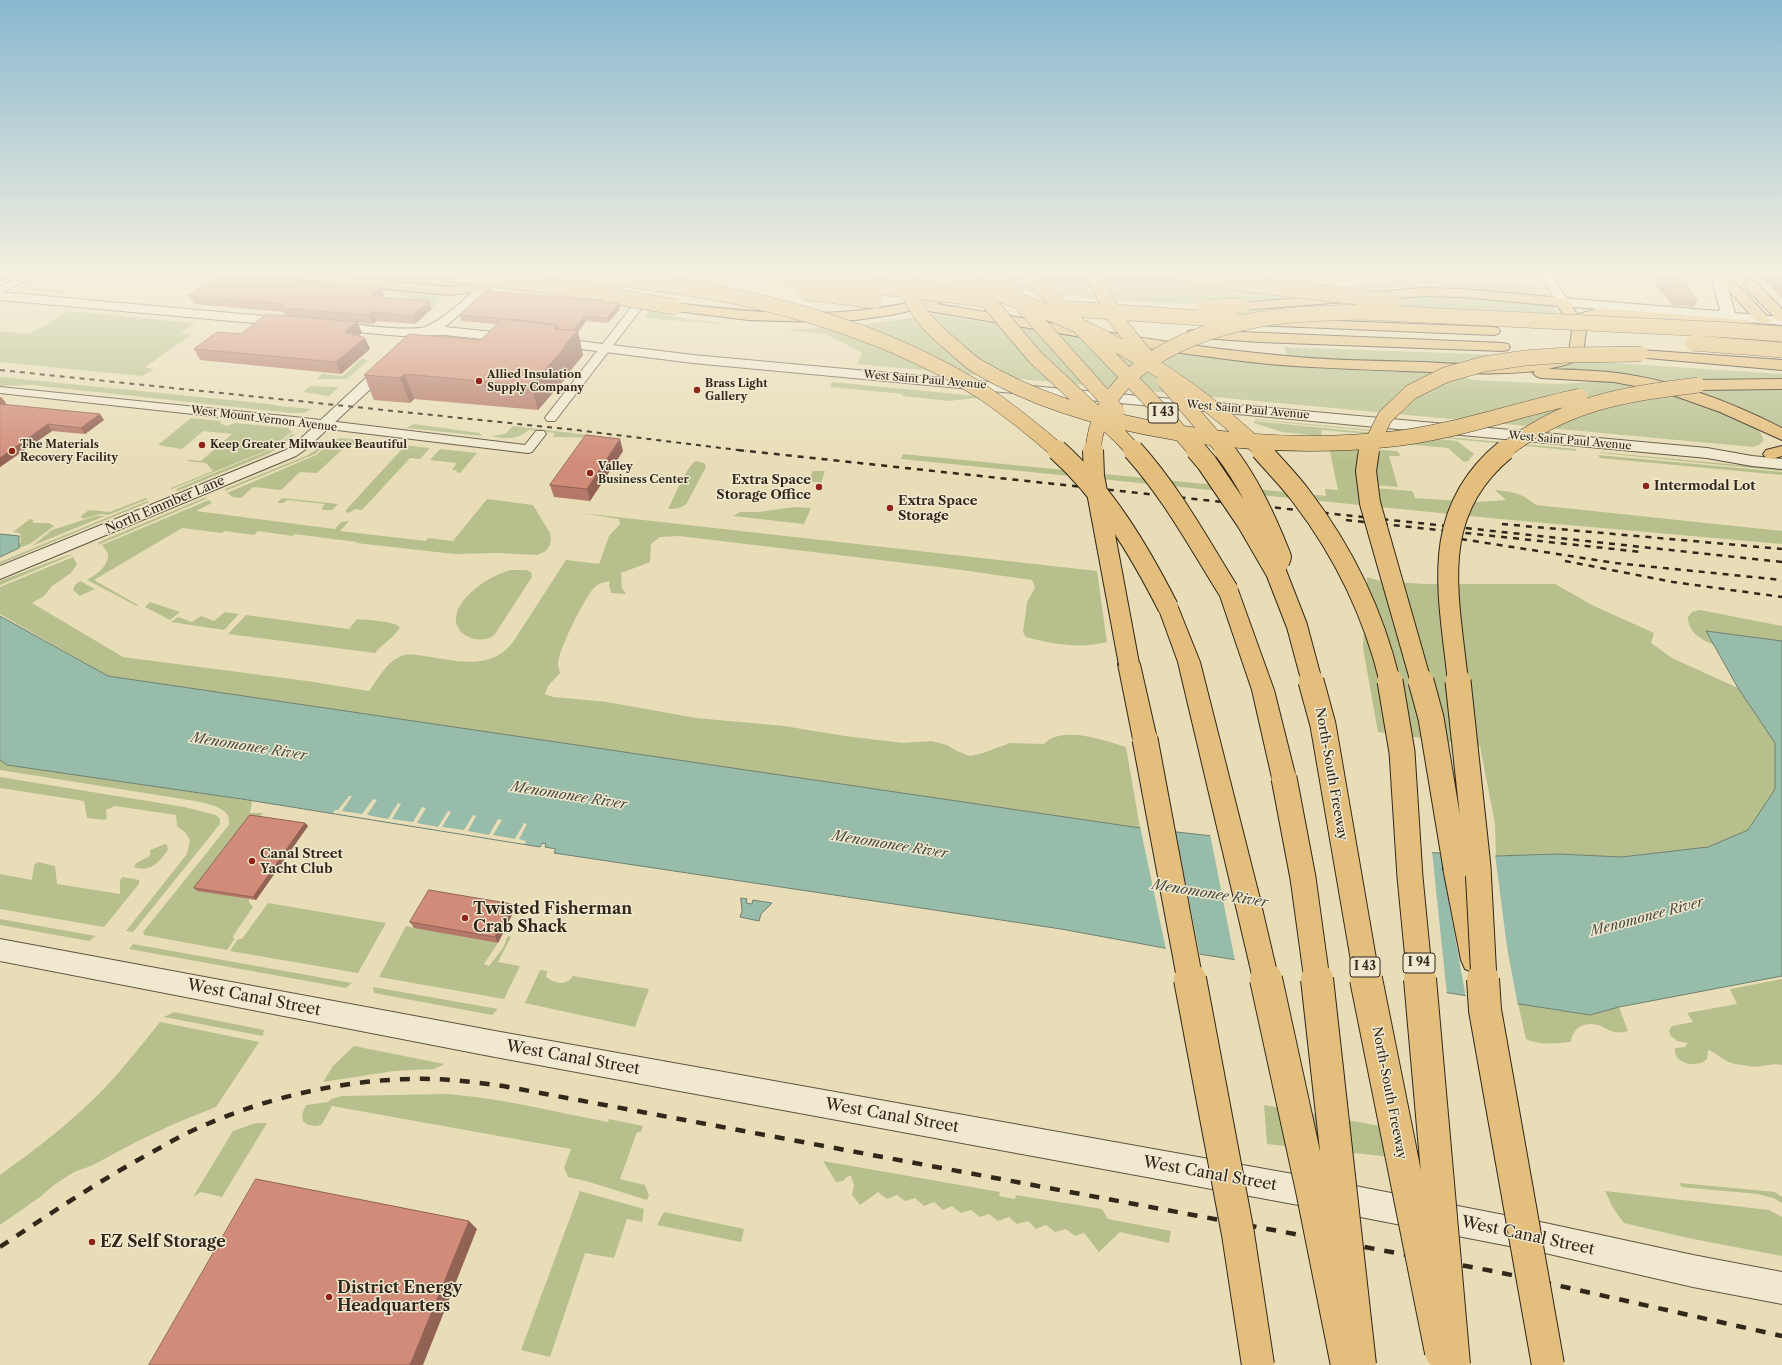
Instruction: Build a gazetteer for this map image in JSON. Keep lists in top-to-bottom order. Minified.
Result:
{"streets":{"main road":["I 43","North-South Freeway","I 94"],"street":["West Saint Paul Avenue","West Mount Vernon Avenue","North Emmber Lane","West Canal Street"]},"crossings":[["West Mount Vernon Avenue","North Emmber Lane"]],"water":["Menomonee River"],"places":["Allied Insulation Supply Company","Brass Light Gallery","Keep Greater Milwaukee Beautiful","The Materials Recovery Facility","Valley Business Center","Intermodal Lot","Extra Space Storage Office","Extra Space Storage","Canal Street Yacht Club","Twisted Fisherman Crab Shack","EZ Self Storage","District Energy Headquarters"]}
